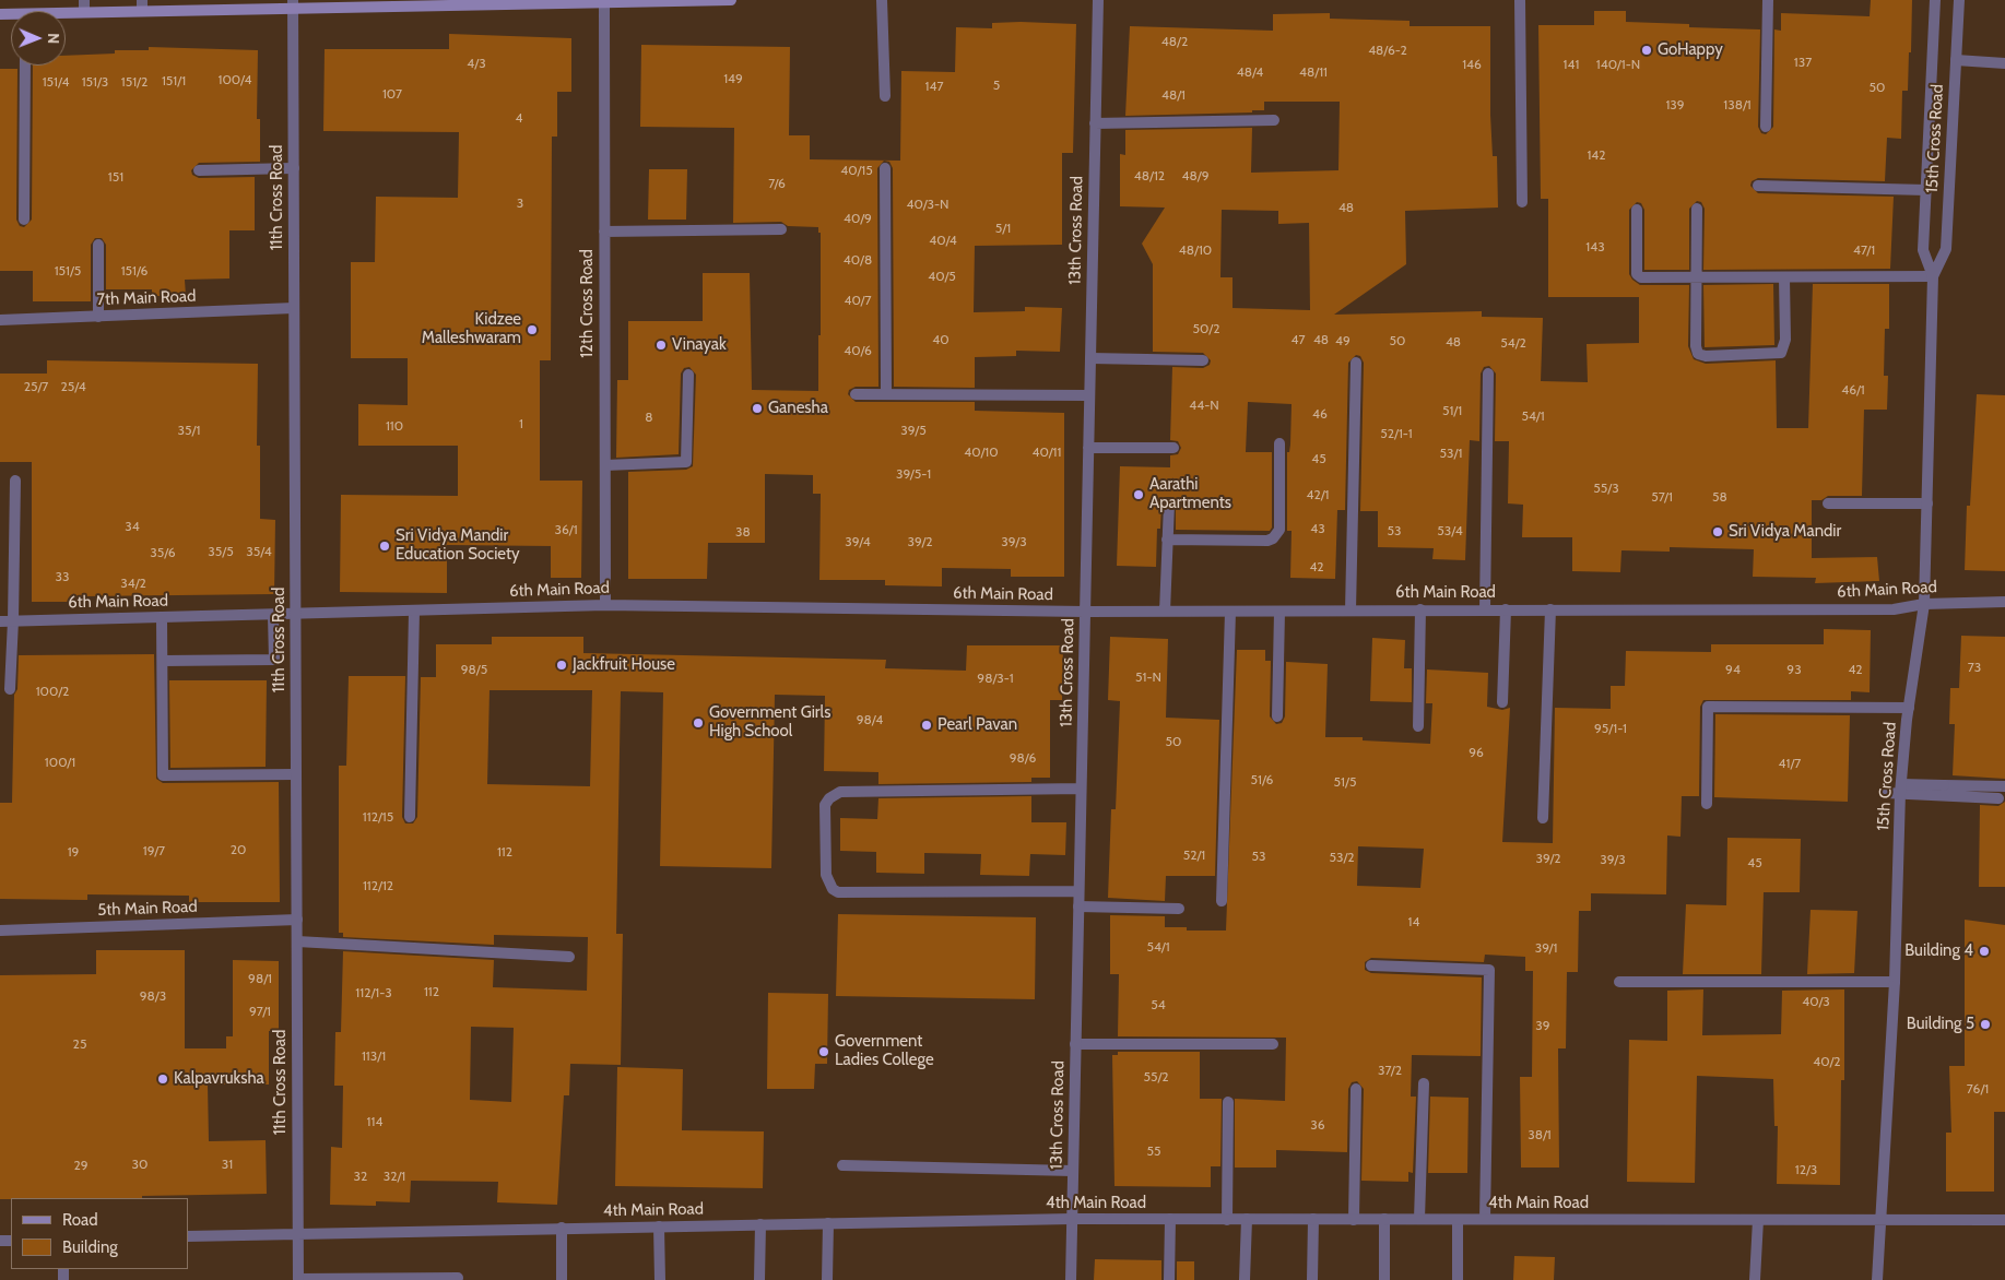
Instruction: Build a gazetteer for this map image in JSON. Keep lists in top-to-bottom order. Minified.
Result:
{"streets":{"street":["15th Cross Road","11th Cross Road","13th Cross Road","7th Main Road","12th Cross Road","6th Main Road","5th Main Road","4th Main Road"]},"crossings":[["15th Cross Road","6th Main Road"],["15th Cross Road","4th Main Road"],["11th Cross Road","7th Main Road"],["11th Cross Road","6th Main Road"],["11th Cross Road","5th Main Road"],["11th Cross Road","4th Main Road"],["13th Cross Road","6th Main Road"],["13th Cross Road","4th Main Road"],["12th Cross Road","6th Main Road"]],"places":["GoHappy","Kidzee Malleshwaram","Vinayak","Ganesha","Aarathi Apartments","Sri Vidya Mandir","Sri Vidya Mandir Education Society","Jackfruit House","Government Girls High School","Pearl Pavan","Building 4","Building 5","Government Ladies College","Kalpavruksha"],"house_numbers":["48/2","48/6-2","137","4/3","146","141","140/1-N","48/4","48/11","149","100/4","151/1","151/4","151/3","151/2","5","147","50","107","48/1","139","138/1","4","142","40/15","48/12","48/9","151","7/6","3","40/3-N","48","40/9","5/1","40/4","143","48/10","47/1","40/8","151/5","151/6","40/5","40/7","50/2","40","47","48","49","50","48","54/2","40/6","25/7","25/4","46/1","44-N","51/1","46","54/1","8","1","110","35/1","39/5","52/1-1","40/10","40/11","53/1","45","39/5-1","55/3","42/1","57/1","58","34","43","36/1","53","53/4","38","39/4","39/2","39/3","35/5","35/4","35/6","42","33","34/2","73","98/5","94","93","42","51-N","98/3-1","100/2","98/4","95/1-1","50","96","98/6","100/1","41/7","51/6","51/5","112/15","20","19/7","19","112","52/1","53","53/2","39/2","39/3","45","112/12","14","54/1","39/1","98/1","112","112/1-3","98/3","40/3","54","97/1","39","25","113/1","40/2","37/2","55/2","76/1","114","36","38/1","55","30","31","29","12/3","32","32/1"],"legend":["Road","Building"],"north":"right"}
